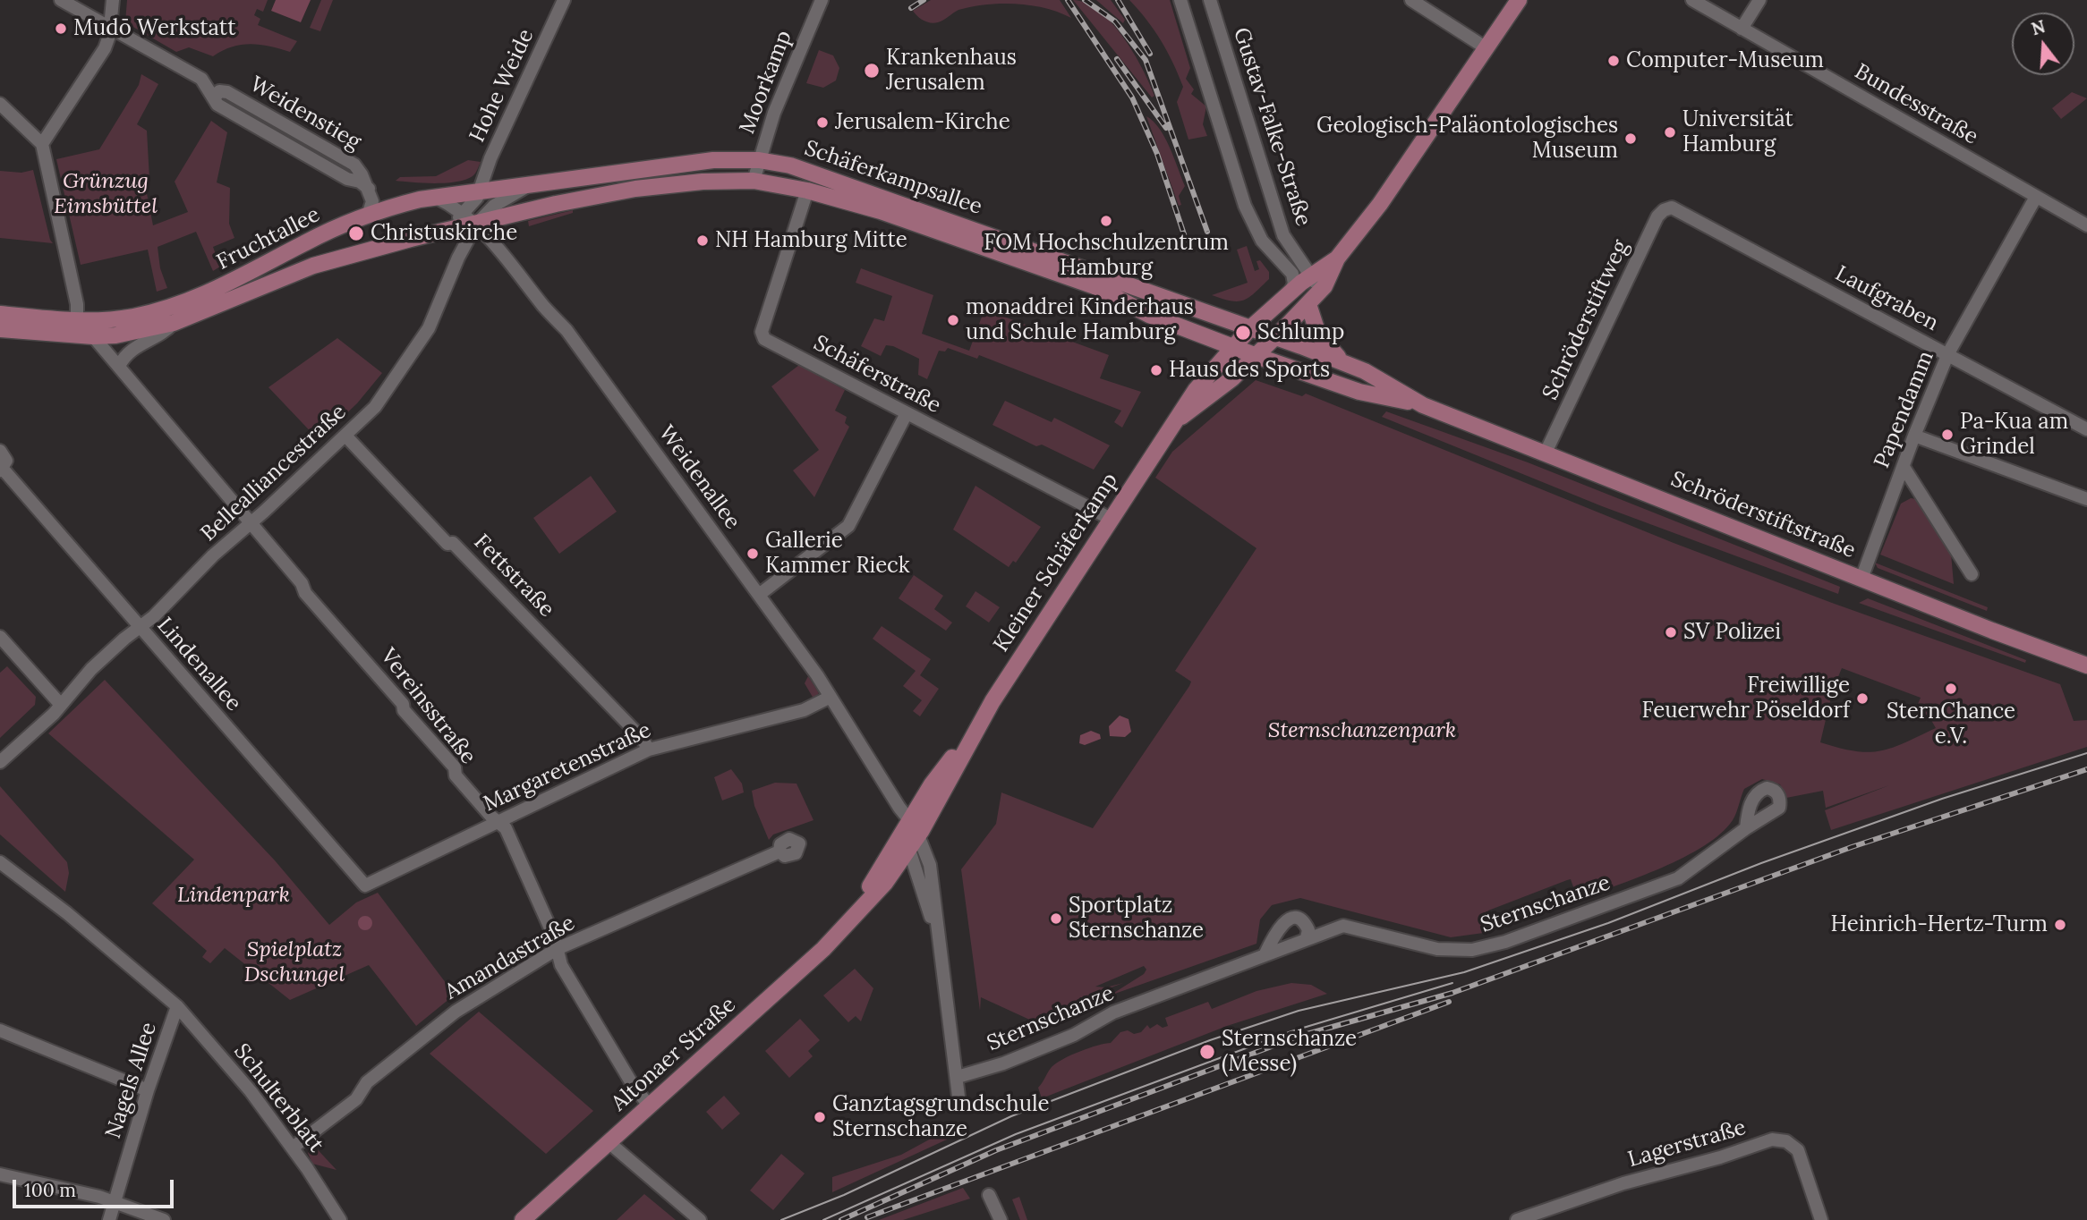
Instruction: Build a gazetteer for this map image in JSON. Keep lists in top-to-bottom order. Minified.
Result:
{"streets":{"main road":["Schäferkampsallee","Fruchtallee","Schröderstiftstraße","Kleiner Schäferkamp","Altonaer Straße"],"street":["Moorkamp","Hohe Weide","Bundesstraße","Weidenstieg","Gustav-Falke-Straße","Laufgraben","Schröderstiftweg","Schäferstraße","Papendamm","Bellealliancestraße","Weidenallee","Fettstraße","Lindenallee","Vereinsstraße","Margaretenstraße","Sternschanze","Amandastraße","Nagels Allee","Schulterblatt","Lagerstraße"]},"crossings":[["Moorkamp","Schäferkampsallee"],["Hohe Weide","Schäferkampsallee"],["Hohe Weide","Fruchtallee"],["Bundesstraße","Papendamm"],["Weidenstieg","Fruchtallee"],["Gustav-Falke-Straße","Kleiner Schäferkamp"],["Schäferkampsallee","Fruchtallee"],["Schäferkampsallee","Schäferstraße"],["Schäferkampsallee","Bellealliancestraße"],["Schäferkampsallee","Weidenallee"],["Schäferkampsallee","Schröderstiftstraße"],["Schäferkampsallee","Kleiner Schäferkamp"],["Fruchtallee","Bellealliancestraße"],["Fruchtallee","Weidenallee"],["Fruchtallee","Vereinsstraße"],["Laufgraben","Schröderstiftweg"],["Laufgraben","Papendamm"],["Schröderstiftweg","Schröderstiftstraße"],["Schäferstraße","Kleiner Schäferkamp"],["Papendamm","Schröderstiftstraße"],["Bellealliancestraße","Weidenallee"],["Bellealliancestraße","Fettstraße"],["Bellealliancestraße","Lindenallee"],["Bellealliancestraße","Vereinsstraße"],["Weidenallee","Kleiner Schäferkamp"],["Weidenallee","Margaretenstraße"],["Weidenallee","Altonaer Straße"],["Schröderstiftstraße","Kleiner Schäferkamp"],["Kleiner Schäferkamp","Altonaer Straße"],["Fettstraße","Margaretenstraße"],["Lindenallee","Margaretenstraße"],["Vereinsstraße","Margaretenstraße"],["Vereinsstraße","Amandastraße"],["Vereinsstraße","Altonaer Straße"],["Amandastraße","Schulterblatt"],["Nagels Allee","Schulterblatt"]],"parks":["Grünzug Eimsbüttel","Sternschanzenpark","Lindenpark","Spielplatz Dschungel"],"places":["Mudō Werkstatt","Computer-Museum","Krankenhaus Jerusalem","Jerusalem-Kirche","Universität Hamburg","Geologisch-Paläontologisches Museum","FOM Hochschulzentrum Hamburg","Christuskirche","NH Hamburg Mitte","monaddrei Kinderhaus und Schule Hamburg","Schlump","Haus des Sports","Pa-Kua am Grindel","Gallerie Kammer Rieck","SV Polizei","SternChance e.V.","Freiwillige Feuerwehr Pöseldorf","Sportplatz Sternschanze","Heinrich-Hertz-Turm","Sternschanze (Messe)","Ganztagsgrundschule Sternschanze"],"scale_bar":"100 m","north":"top"}
